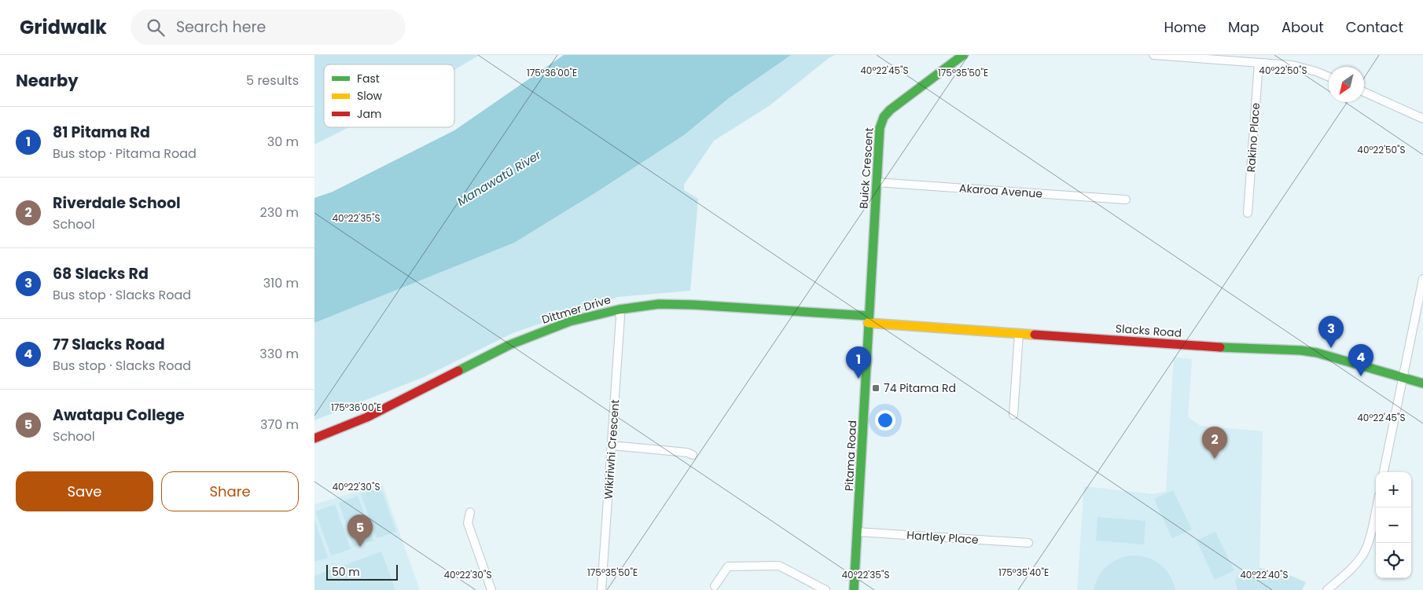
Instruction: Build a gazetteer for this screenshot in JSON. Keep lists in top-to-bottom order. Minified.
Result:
{"streets":{"street":["Rakino Place","Buick Crescent","Akaroa Avenue","Dittmer Drive","Slacks Road","Wikiriwhi Crescent","Pitama Road","Hartley Place"]},"crossings":[["Buick Crescent","Akaroa Avenue"],["Buick Crescent","Dittmer Drive"],["Buick Crescent","Slacks Road"],["Buick Crescent","Pitama Road"],["Dittmer Drive","Slacks Road"],["Dittmer Drive","Wikiriwhi Crescent"],["Dittmer Drive","Pitama Road"],["Slacks Road","Pitama Road"],["Pitama Road","Hartley Place"]],"water":["Manawatū River"],"places":{"transit":["74 Pitama Rd"]},"legend":["Fast","Slow","Jam"],"scale_bar":"50 m","north":"bottom left","page":{"header":"Gridwalk","search":"Search here","nav":["Home","Map","About","Contact"],"heading":["Nearby","5 results"],"list":[{"mark":"1","name":"81 Pitama Rd","note":"Bus stop · Pitama Road","value":"30 m"},{"mark":"2","name":"Riverdale School","note":"School","value":"230 m"},{"mark":"3","name":"68 Slacks Rd","note":"Bus stop · Slacks Road","value":"310 m"},{"mark":"4","name":"77 Slacks Road","note":"Bus stop · Slacks Road","value":"330 m"},{"mark":"5","name":"Awatapu College","note":"School","value":"370 m"}],"pins":["3","4","1","2","5"],"buttons":["Save","Share"],"map_buttons":["+","−"],"scale":"50 m"},"coordinates":["40°22'45\"S","40°22'50\"S","175°36'00\"E","175°35'50\"E","40°22'35\"S","40°22'30\"S","175°35'40\"E","40°22'40\"S"]}
